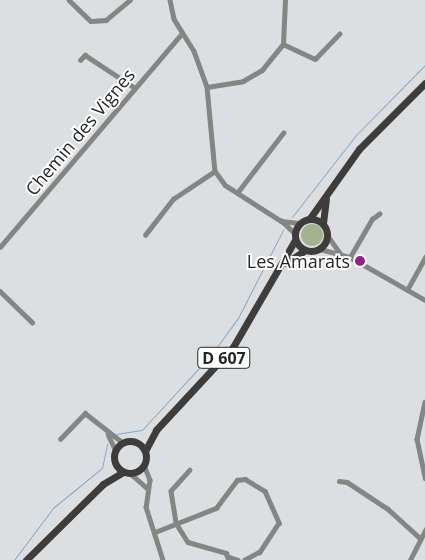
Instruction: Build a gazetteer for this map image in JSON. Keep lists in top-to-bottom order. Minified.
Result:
{"streets":{"main road":["D 607"],"street":["Chemin des Vignes"]},"places":["Les Amarats"]}
